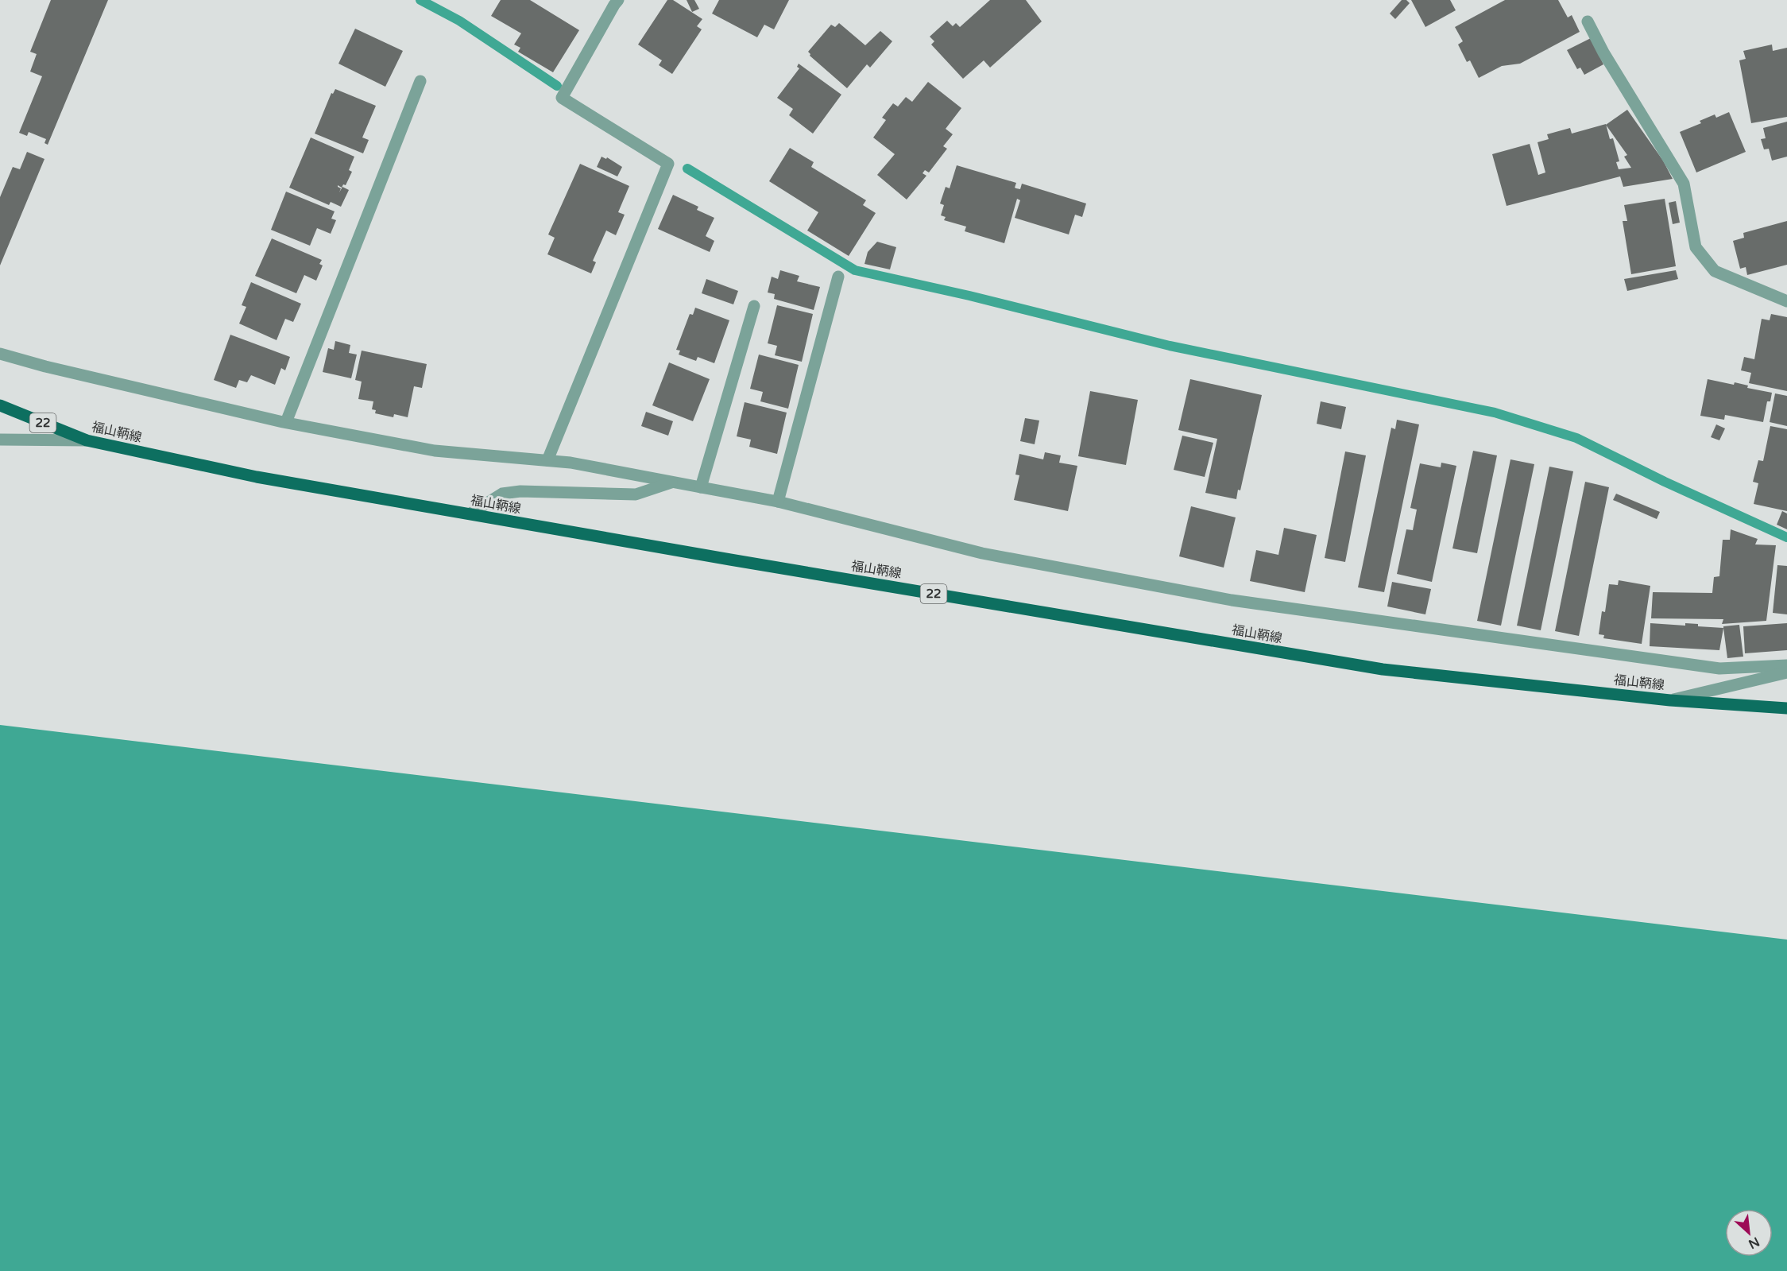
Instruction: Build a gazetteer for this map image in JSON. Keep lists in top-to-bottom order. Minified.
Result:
{"streets":{"main road":["22","福山鞆線"]},"north":"bottom right"}
